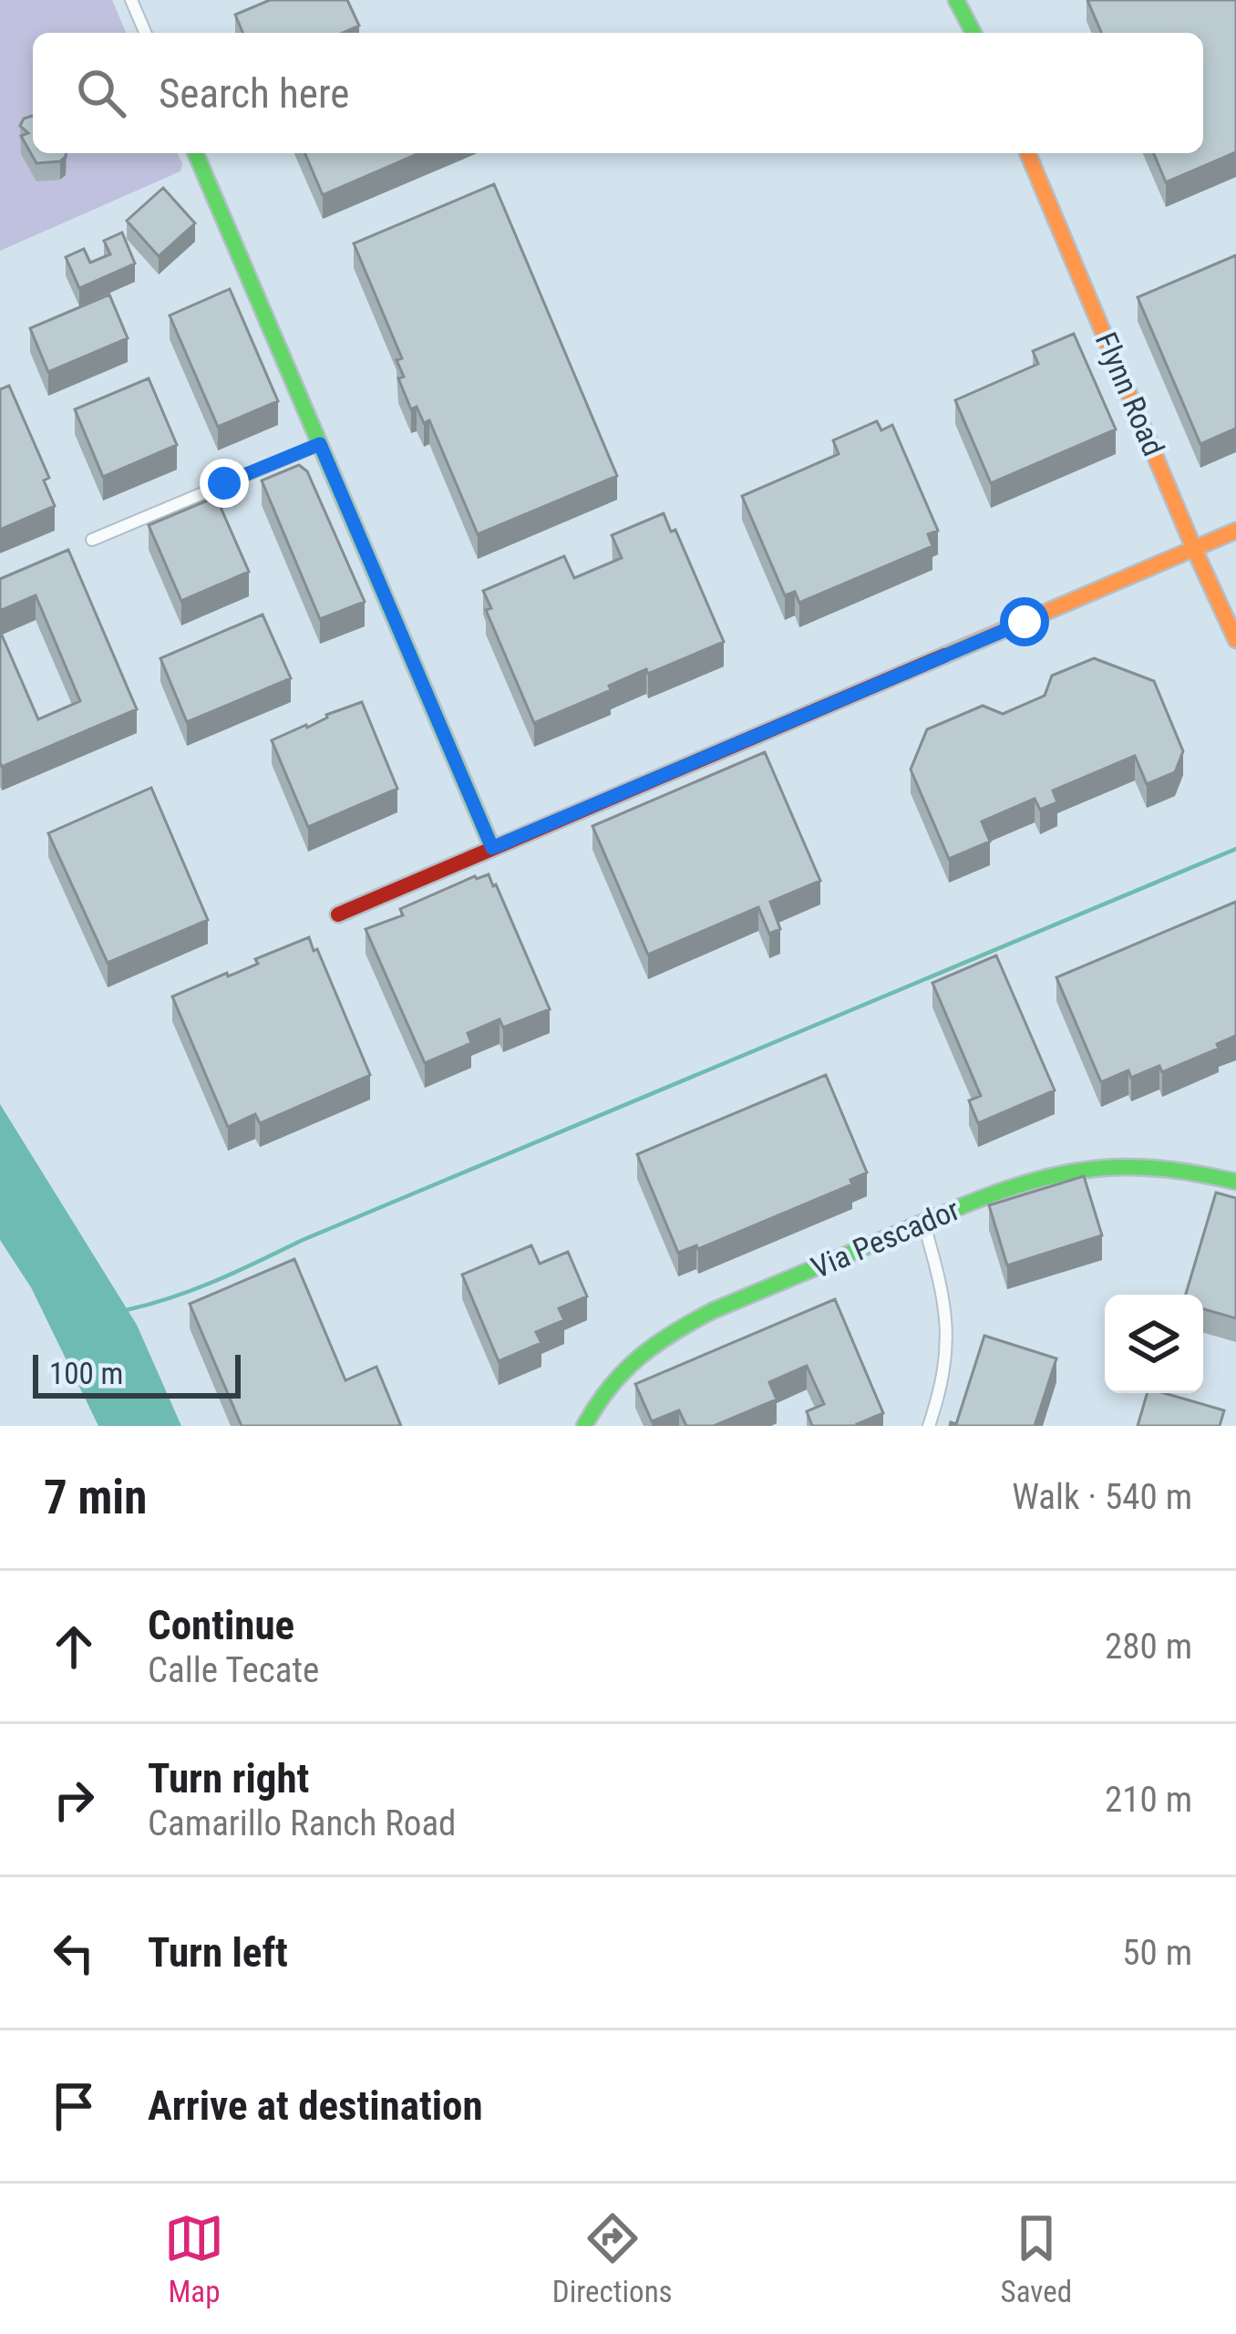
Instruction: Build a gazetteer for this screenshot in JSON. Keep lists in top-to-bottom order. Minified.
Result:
{"streets":{"street":["Flynn Road","Via Pescador"]},"scale_bar":"100 m","page":{"search":"Search here","scale":"100 m","heading":["7 min","Walk · 540 m"],"list":[["Continue","Calle Tecate","280 m"],["Turn right","Camarillo Ranch Road","210 m"],["Turn left","50 m"],"Arrive at destination"],"nav":["Map","Directions","Saved"]}}
